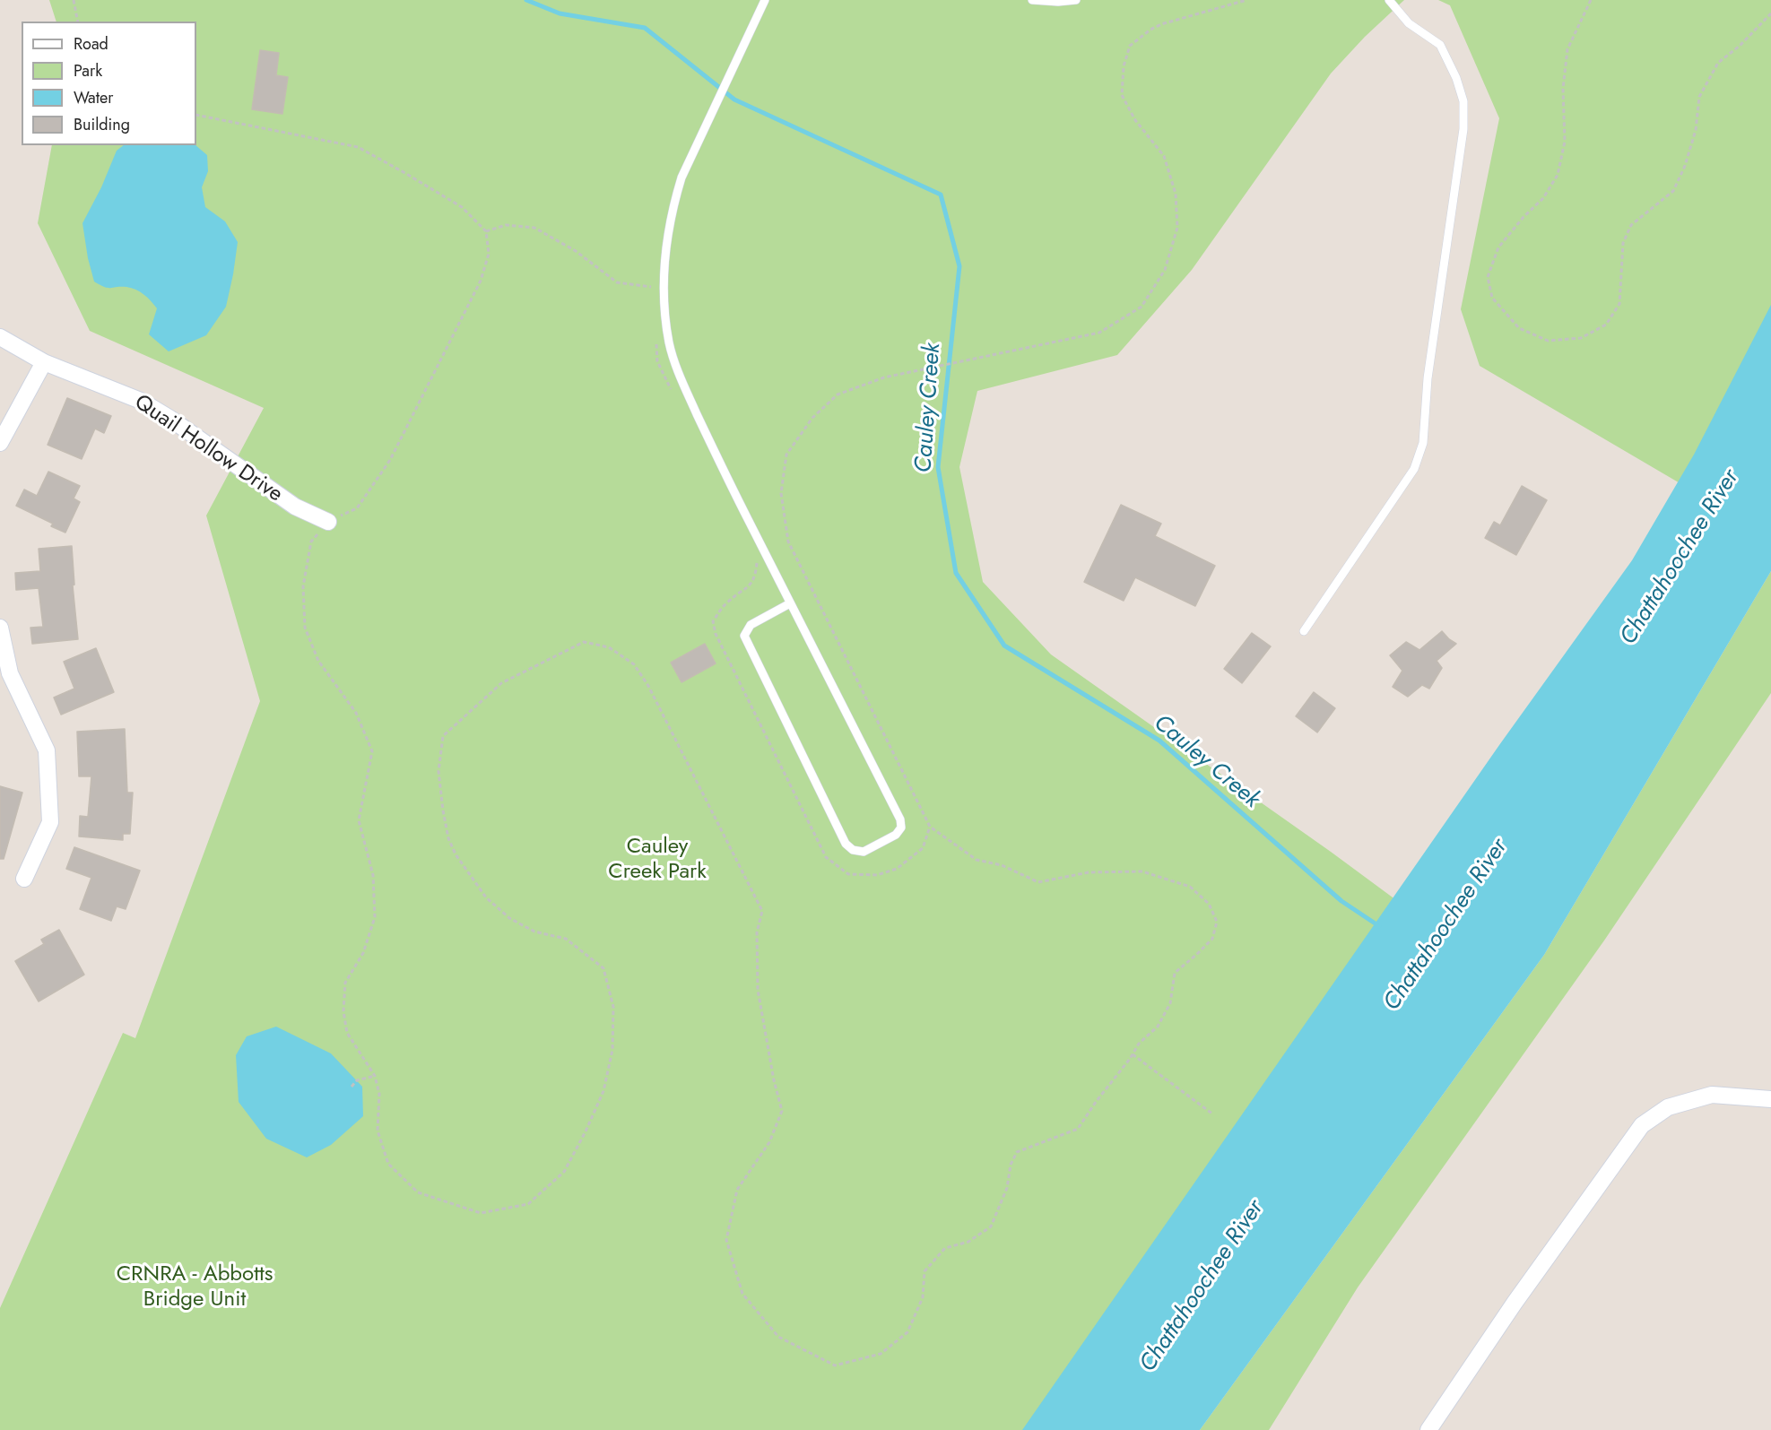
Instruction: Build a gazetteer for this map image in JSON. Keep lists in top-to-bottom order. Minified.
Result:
{"streets":{"street":["Quail Hollow Drive"]},"water":["Cauley Creek","Chattahoochee River"],"parks":["Cauley Creek Park","CRNRA - Abbotts Bridge Unit"],"legend":["Road","Park","Water","Building"]}
